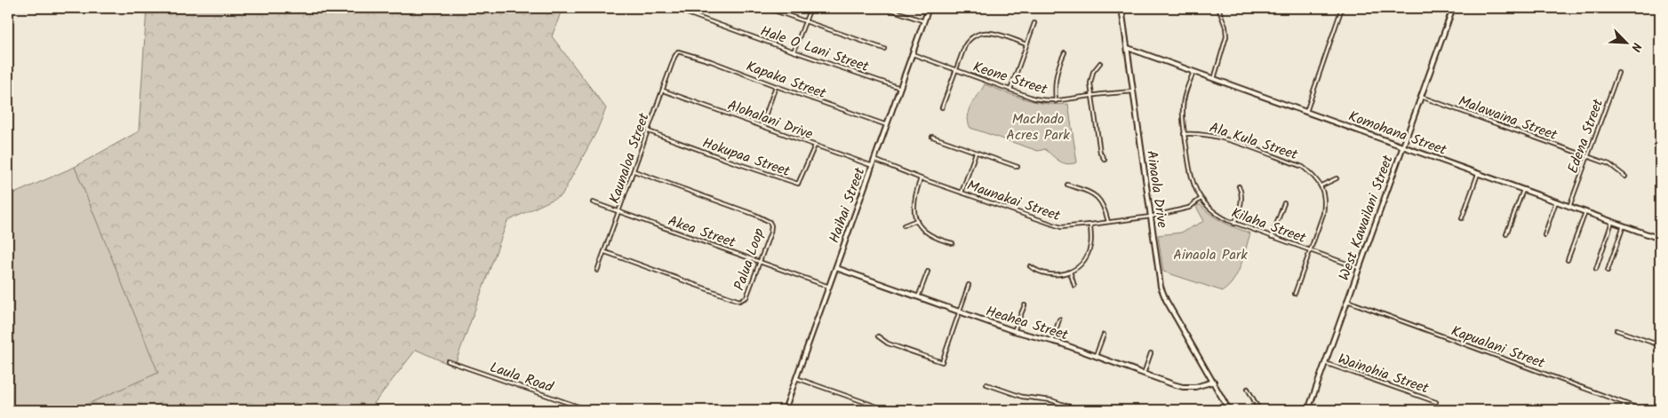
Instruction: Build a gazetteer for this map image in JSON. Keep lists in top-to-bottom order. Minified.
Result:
{"streets":{"street":["Hale O Lani Street","Keone Street","Kapaka Street","Malawaina Street","Alohalani Drive","Komohana Street","Edena Street","Ala Kula Street","Hokupaa Street","Kaunaloa Street","Ainaola Drive","Maunakai Street","Haihai Street","West Kawailani Street","Kilaha Street","Akea Street","Palua Loop","Heahea Street","Kapualani Street","Wainohia Street","Laula Road"]},"crossings":[["Hale O Lani Street","Haihai Street"],["Keone Street","Ainaola Drive"],["Keone Street","Haihai Street"],["Kapaka Street","Kaunaloa Street"],["Kapaka Street","Haihai Street"],["Malawaina Street","Edena Street"],["Malawaina Street","West Kawailani Street"],["Alohalani Drive","Hokupaa Street"],["Alohalani Drive","Kaunaloa Street"],["Alohalani Drive","Haihai Street"],["Komohana Street","Edena Street"],["Komohana Street","Ainaola Drive"],["Komohana Street","West Kawailani Street"],["Komohana Street","Kilaha Street"],["Ala Kula Street","Kilaha Street"],["Hokupaa Street","Kaunaloa Street"],["Kaunaloa Street","Akea Street"],["Kaunaloa Street","Palua Loop"],["Ainaola Drive","Maunakai Street"],["Ainaola Drive","Heahea Street"],["Maunakai Street","Haihai Street"],["Maunakai Street","Kilaha Street"],["Haihai Street","Akea Street"],["Haihai Street","Heahea Street"],["West Kawailani Street","Kilaha Street"],["West Kawailani Street","Kapualani Street"],["West Kawailani Street","Wainohia Street"],["Akea Street","Palua Loop"]],"parks":["Machado Acres Park","Ainaola Park"],"north":"bottom right"}
